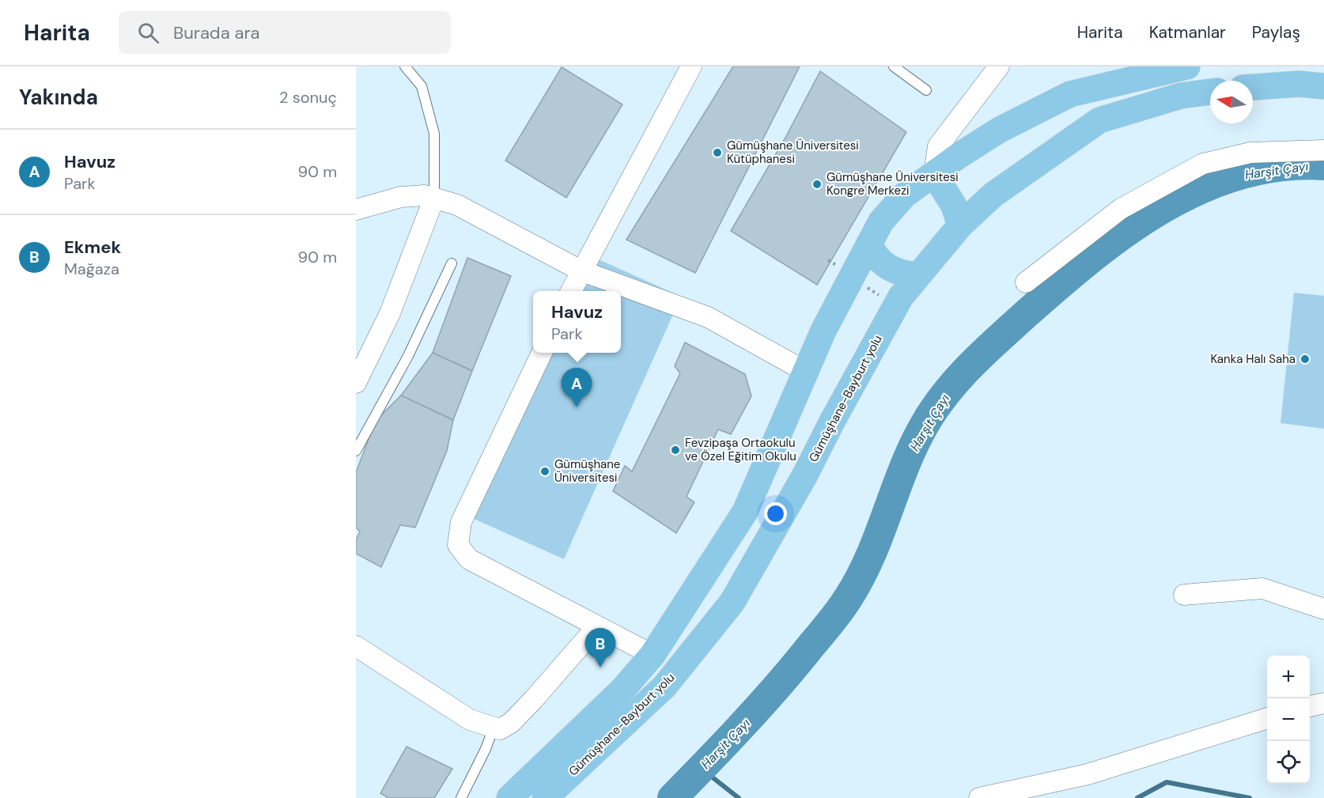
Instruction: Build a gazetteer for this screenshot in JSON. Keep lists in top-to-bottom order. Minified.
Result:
{"streets":{"main road":["Gümüşhane-Bayburt yolu"]},"water":["Harşit Çayı"],"places":["Gümüşhane Üniversitesi Kütüphanesi","Gümüşhane Üniversitesi Kongre Merkezi","Kanka Halı Saha","Fevzipaşa Ortaokulu ve Özel Eğitim Okulu","Gümüşhane Üniversitesi"],"north":"left","page":{"header":"Harita","search":"Burada ara","nav":["Harita","Katmanlar","Paylaş"],"heading":["Yakında","2 sonuç"],"list":[{"mark":"A","name":"Havuz","note":"Park","value":"90 m"},{"mark":"B","name":"Ekmek","note":"Mağaza","value":"90 m"}],"popup":["Havuz","Park"],"pins":["A","B"],"map_buttons":["+","−"]}}
